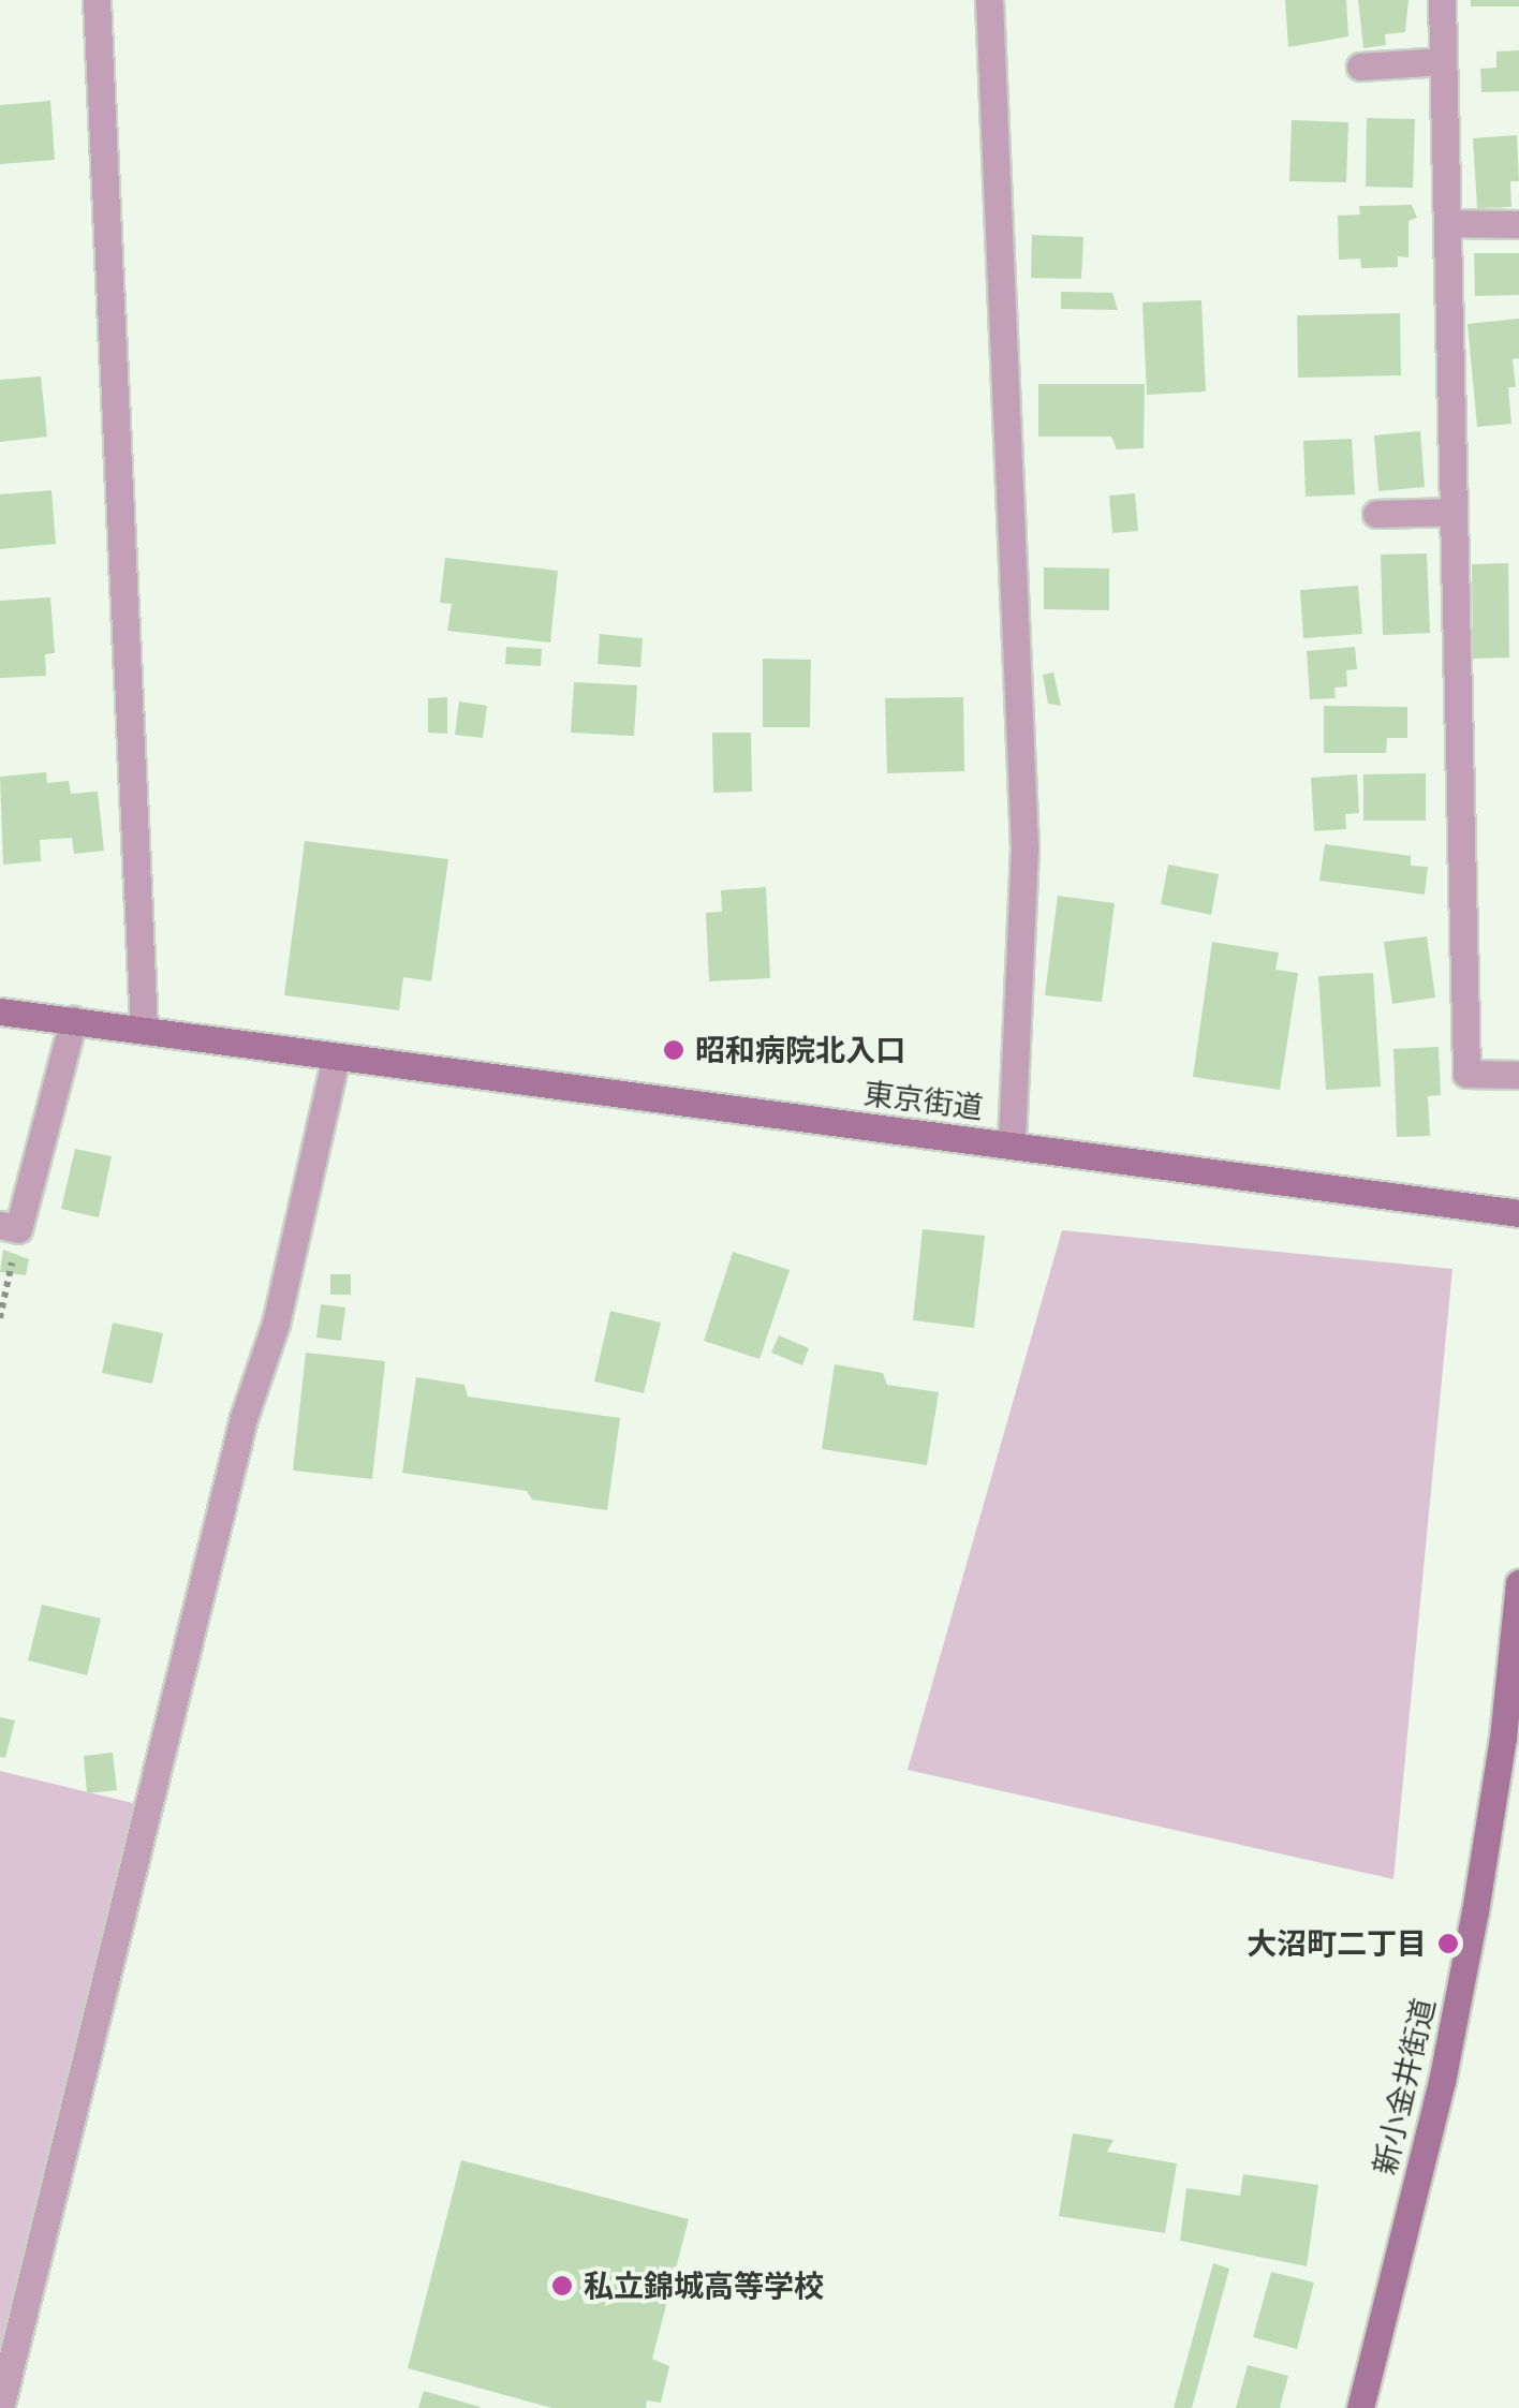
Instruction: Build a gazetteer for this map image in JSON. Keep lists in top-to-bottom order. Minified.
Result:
{"streets":{"main road":["東京街道","新小金井街道"]},"places":["昭和病院北入口","大沼町二丁目","私立錦城高等学校"]}
